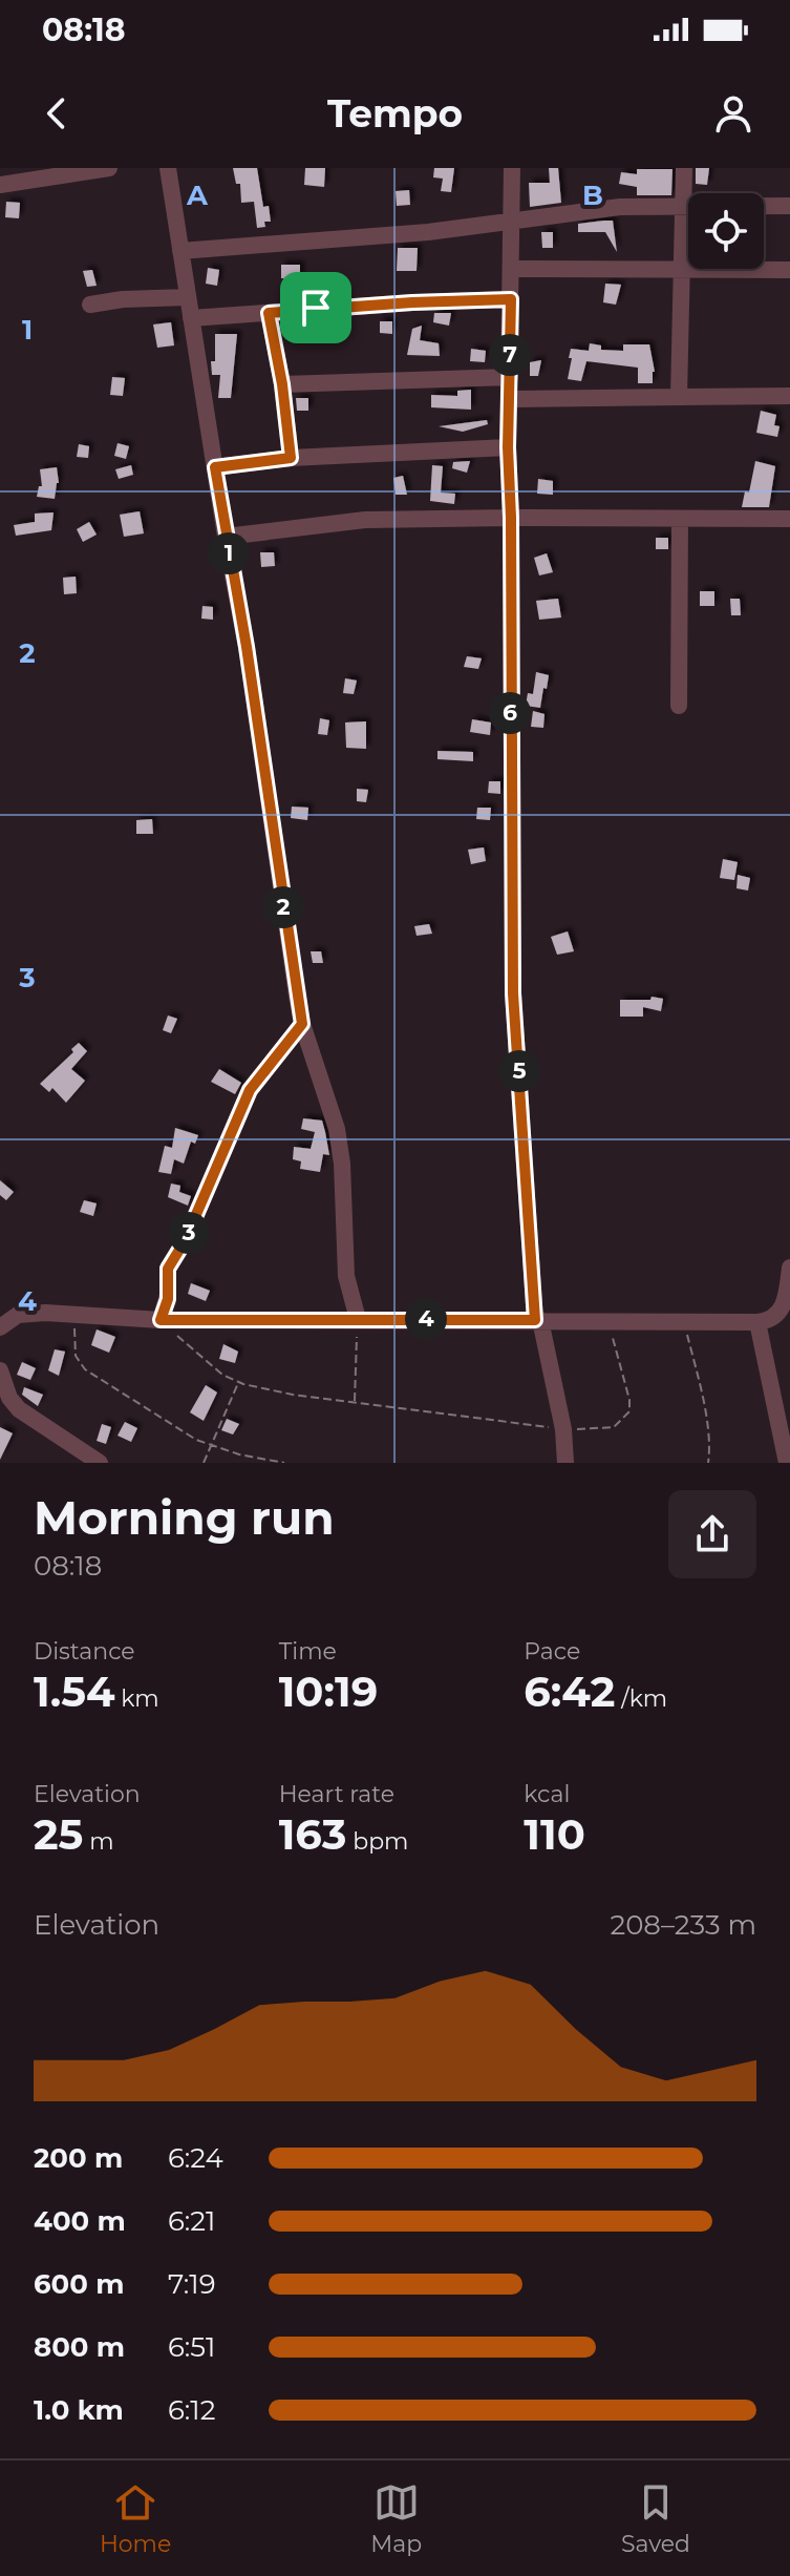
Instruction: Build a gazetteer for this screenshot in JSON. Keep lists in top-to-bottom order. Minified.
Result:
{"page":{"status":"08:18","header":"Tempo","pins":["7","1","6","2","5","3","4"],"heading":["Morning run","08:18"],"stats":[["Distance","1.54 km"],["Time","10:19"],["Pace","6:42 /km"],["Elevation","25 m"],["Heart rate","163 bpm"],["kcal","110"]],"chart":["Elevation","208–233 m"],"list":[{"name":"200 m","note":"6:24"},{"name":"400 m","note":"6:21"},{"name":"600 m","note":"7:19"},{"name":"800 m","note":"6:51"},{"name":"1.0 km","note":"6:12"}],"tabs":["Home","Map","Saved"]},"grid":{"columns":["A","B"],"rows":["1","2","3","4"]}}
